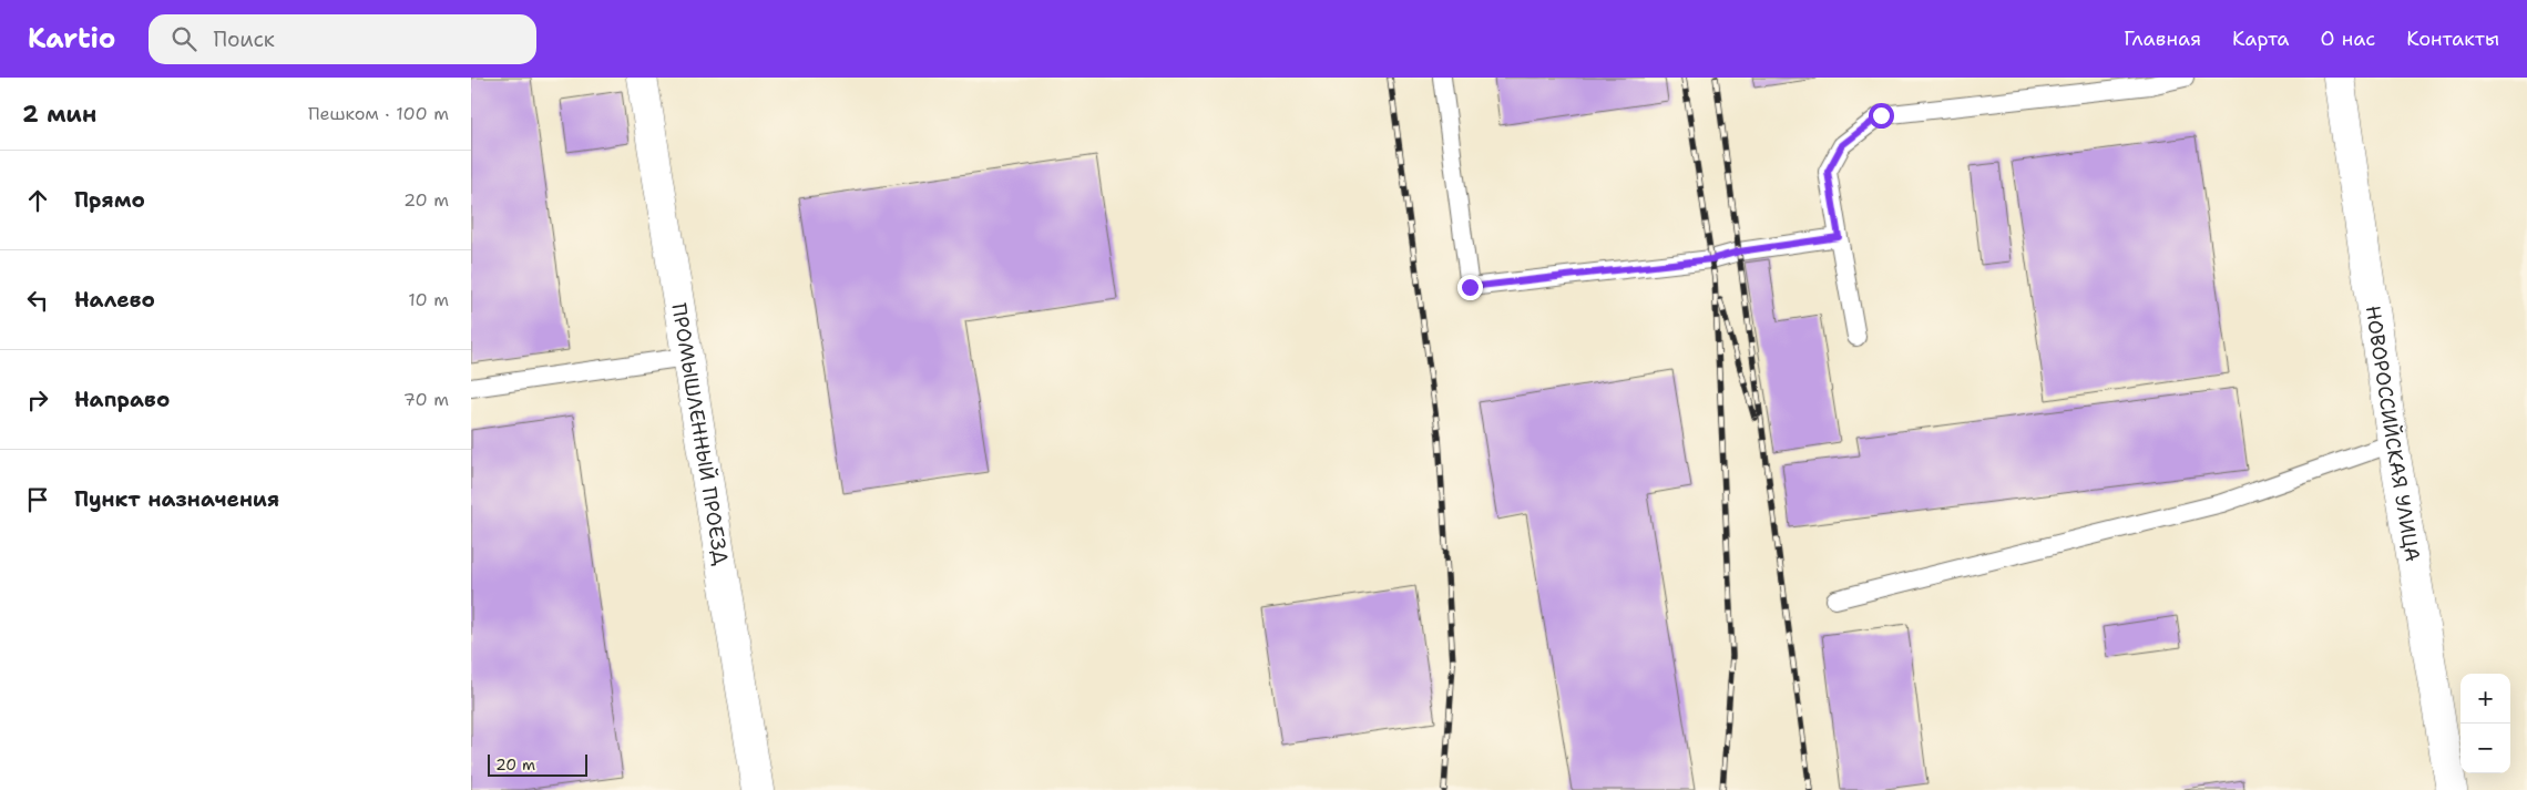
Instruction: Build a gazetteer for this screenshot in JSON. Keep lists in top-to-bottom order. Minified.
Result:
{"streets":{"street":["ПРОМЫШЛЕННЫЙ ПРОЕЗД","НОВОРОССИЙСКАЯ УЛИЦА"]},"scale_bar":"20 m","page":{"header":"Kartio","search":"Поиск","nav":["Главная","Карта","О нас","Контакты"],"heading":["2 мин","Пешком · 100 m"],"list":[["Прямо","20 m"],["Налево","10 m"],["Направо","70 m"],"Пункт назначения"],"map_buttons":["+","−"],"scale":"20 m"}}
